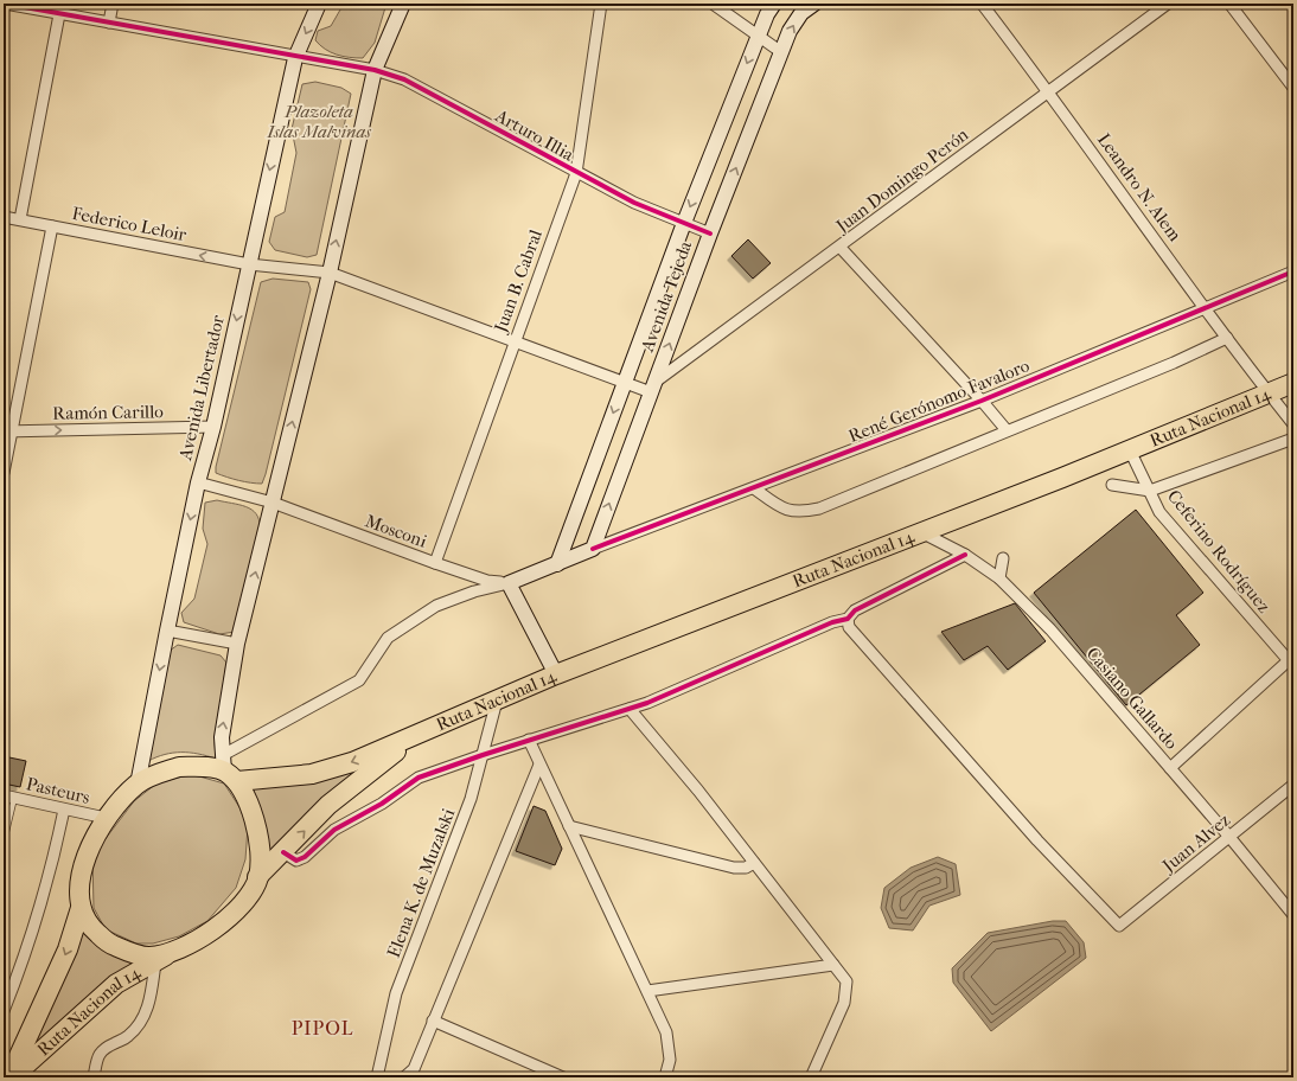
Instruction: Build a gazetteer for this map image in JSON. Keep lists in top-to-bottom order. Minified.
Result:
{"streets":{"highway":["Ruta Nacional 14"],"main road":["Avenida Tejeda","Avenida Libertador"],"street":["Arturo Illia","Juan Domingo Perón","Leandro N. Alem","Federico Leloir","Juan B. Cabral","René Gerónomo Favaloro","Ramón Carillo","Mosconi","Ceferino Rodríguez","Casiano Gallardo","Pasteurs","Juan Alvez","Elena K. de Muzalski"]},"crossings":[["Arturo Illia","Juan B. Cabral"],["Arturo Illia","Avenida Tejeda"],["Arturo Illia","Avenida Libertador"],["Juan Domingo Perón","Leandro N. Alem"],["Juan Domingo Perón","Federico Leloir"],["Juan Domingo Perón","Avenida Tejeda"],["Leandro N. Alem","René Gerónomo Favaloro"],["Leandro N. Alem","Ruta Nacional 14"],["Federico Leloir","Juan B. Cabral"],["Federico Leloir","Avenida Tejeda"],["Federico Leloir","Avenida Libertador"],["Juan B. Cabral","Mosconi"],["Avenida Tejeda","René Gerónomo Favaloro"],["Avenida Libertador","Ramón Carillo"],["Avenida Libertador","Ruta Nacional 14"],["Avenida Libertador","Mosconi"],["Ruta Nacional 14","Ceferino Rodríguez"],["Ruta Nacional 14","Casiano Gallardo"],["Ruta Nacional 14","Pasteurs"],["Ruta Nacional 14","Elena K. de Muzalski"],["Casiano Gallardo","Juan Alvez"]],"one_way":["Ramón Carillo"],"districts":["PIPOL"],"parks":["Plazoleta Islas Malvinas"]}
